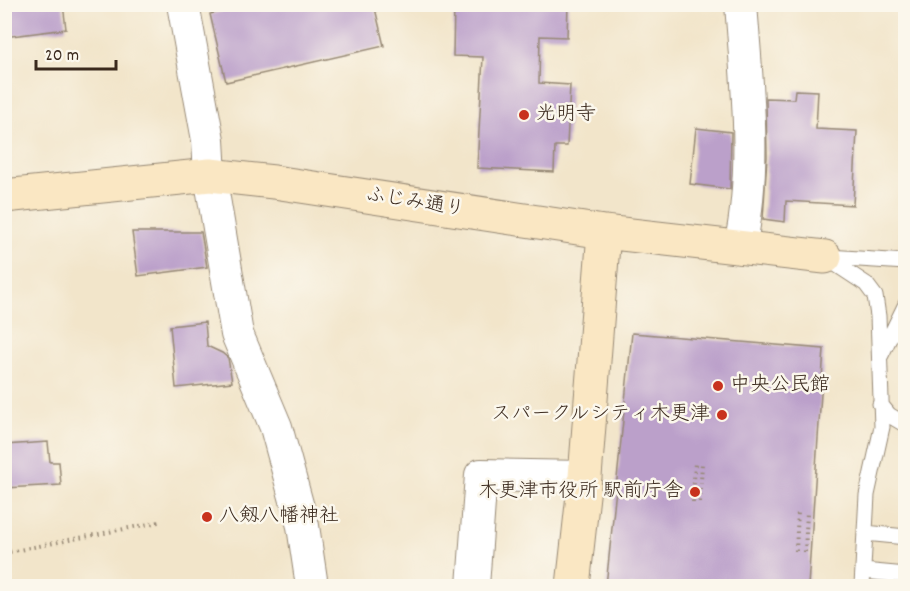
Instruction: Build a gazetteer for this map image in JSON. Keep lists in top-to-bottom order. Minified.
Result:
{"streets":{"street":["ふじみ通り"]},"places":["光明寺","中央公民館","スパークルシティ木更津","木更津市役所 駅前庁舎","八剱八幡神社"],"scale_bar":"20 m"}
